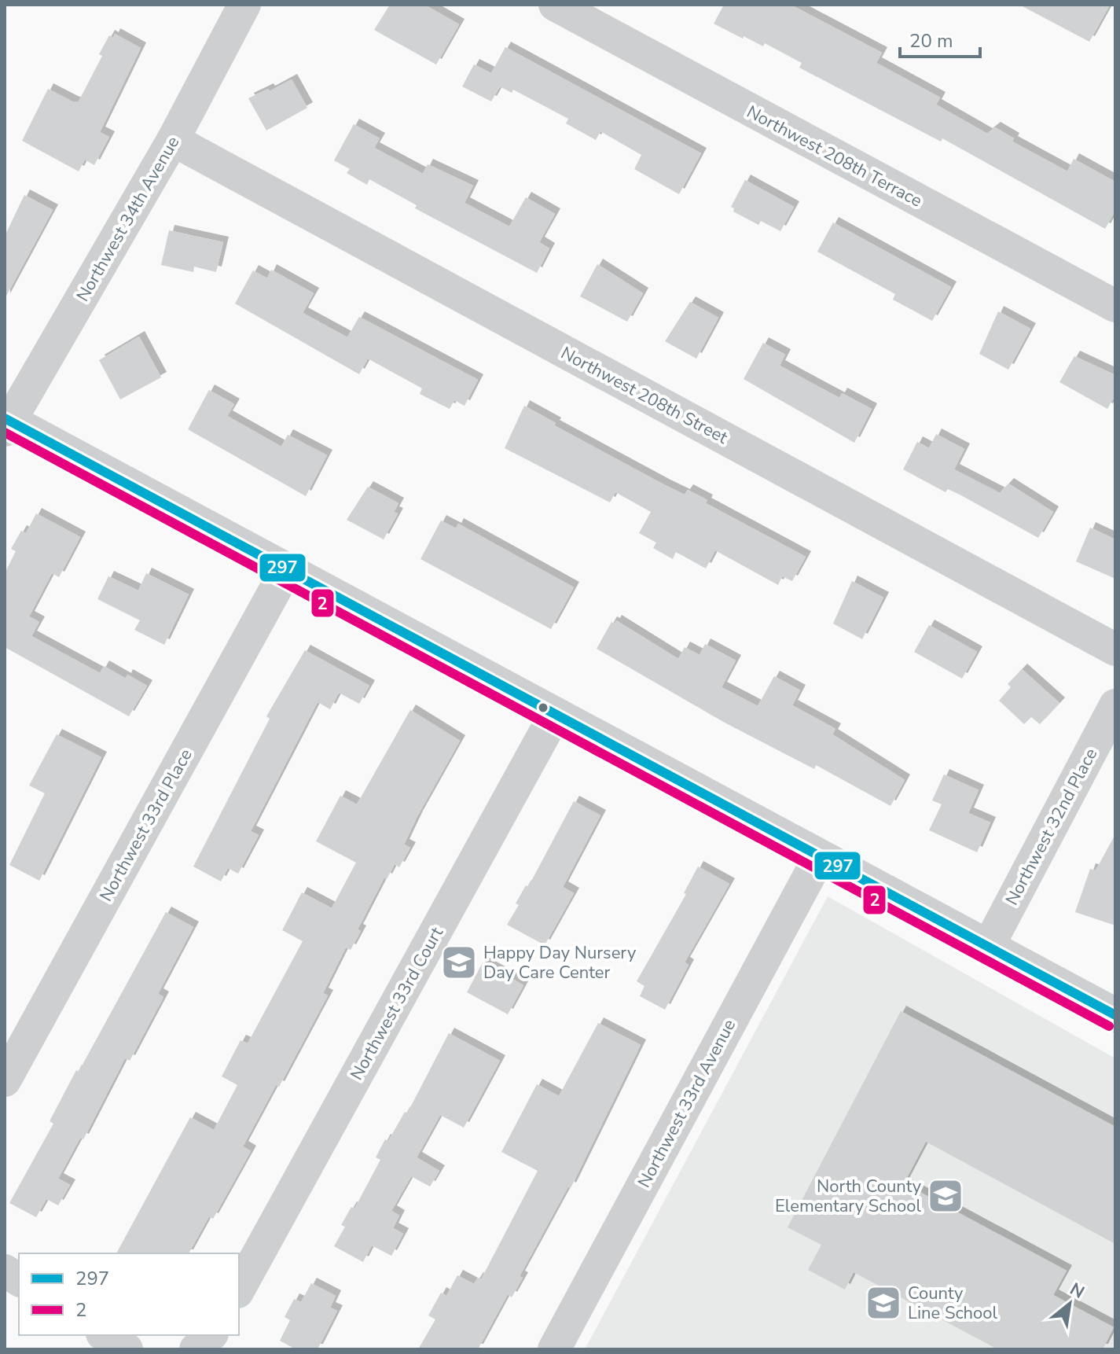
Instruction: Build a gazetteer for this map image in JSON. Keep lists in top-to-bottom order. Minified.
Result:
{"streets":{"street":["Northwest 208th Terrace","Northwest 34th Avenue","Northwest 208th Street","Northwest 33rd Place","Northwest 32nd Place","Northwest 33rd Court","Northwest 33rd Avenue"]},"crossings":[["Northwest 34th Avenue","Northwest 208th Street"]],"places":{"school or university":["Happy Day Nursery Day Care Center","North County Elementary School","County Line School"]},"lines":["transit line 297","transit line 2"],"legend":["297","2"],"scale_bar":"20 m","north":"top right"}
